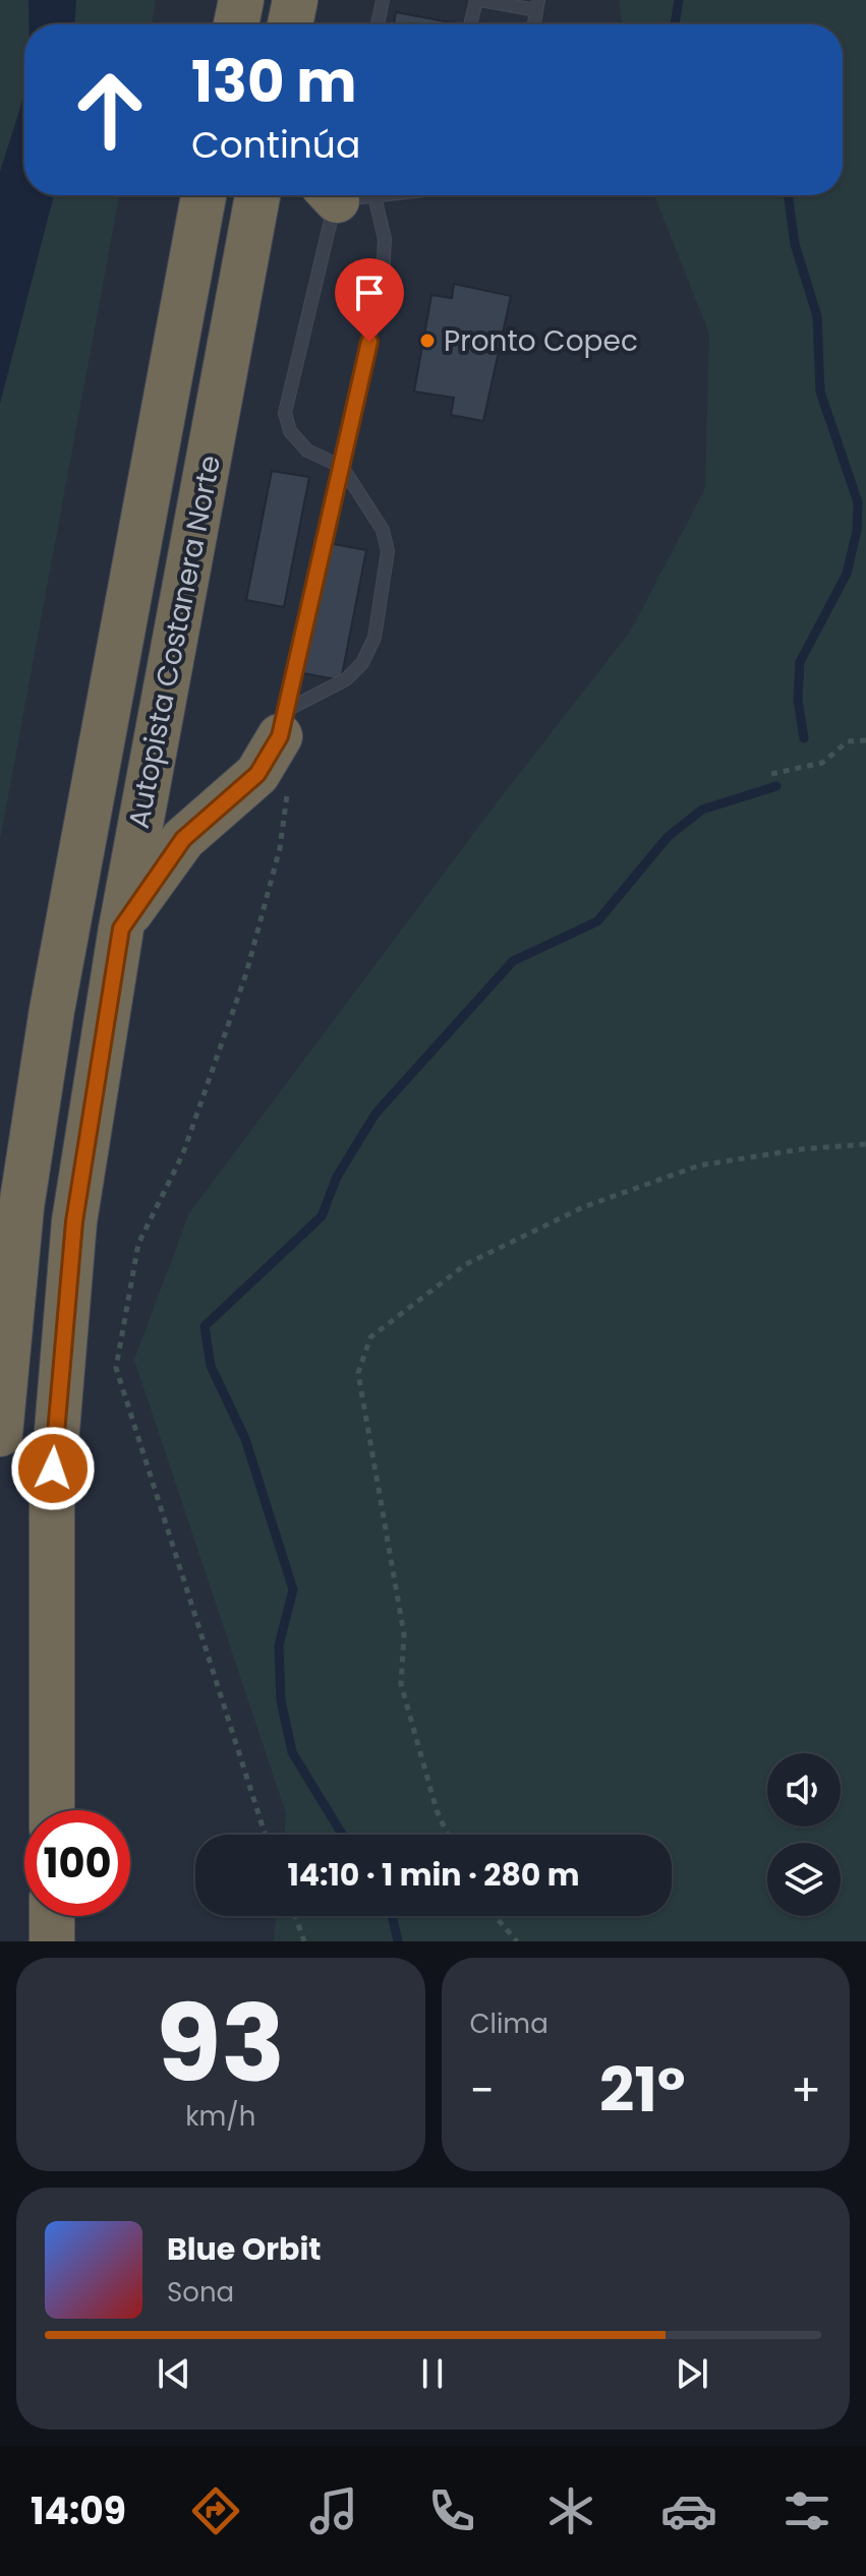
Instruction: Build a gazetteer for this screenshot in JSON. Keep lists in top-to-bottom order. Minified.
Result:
{"streets":{"highway":["Autopista Costanera Norte"]},"places":["Pronto Copec"],"page":{"turn":["130 m","Continúa"],"limit":"100","trip":"14:10 · 1 min · 280 m","tile":[["93","km/h"],"Clima"],"heat":["−","21°","+"],"song":["Blue Orbit","Sona"],"tabs":"14:09"}}
